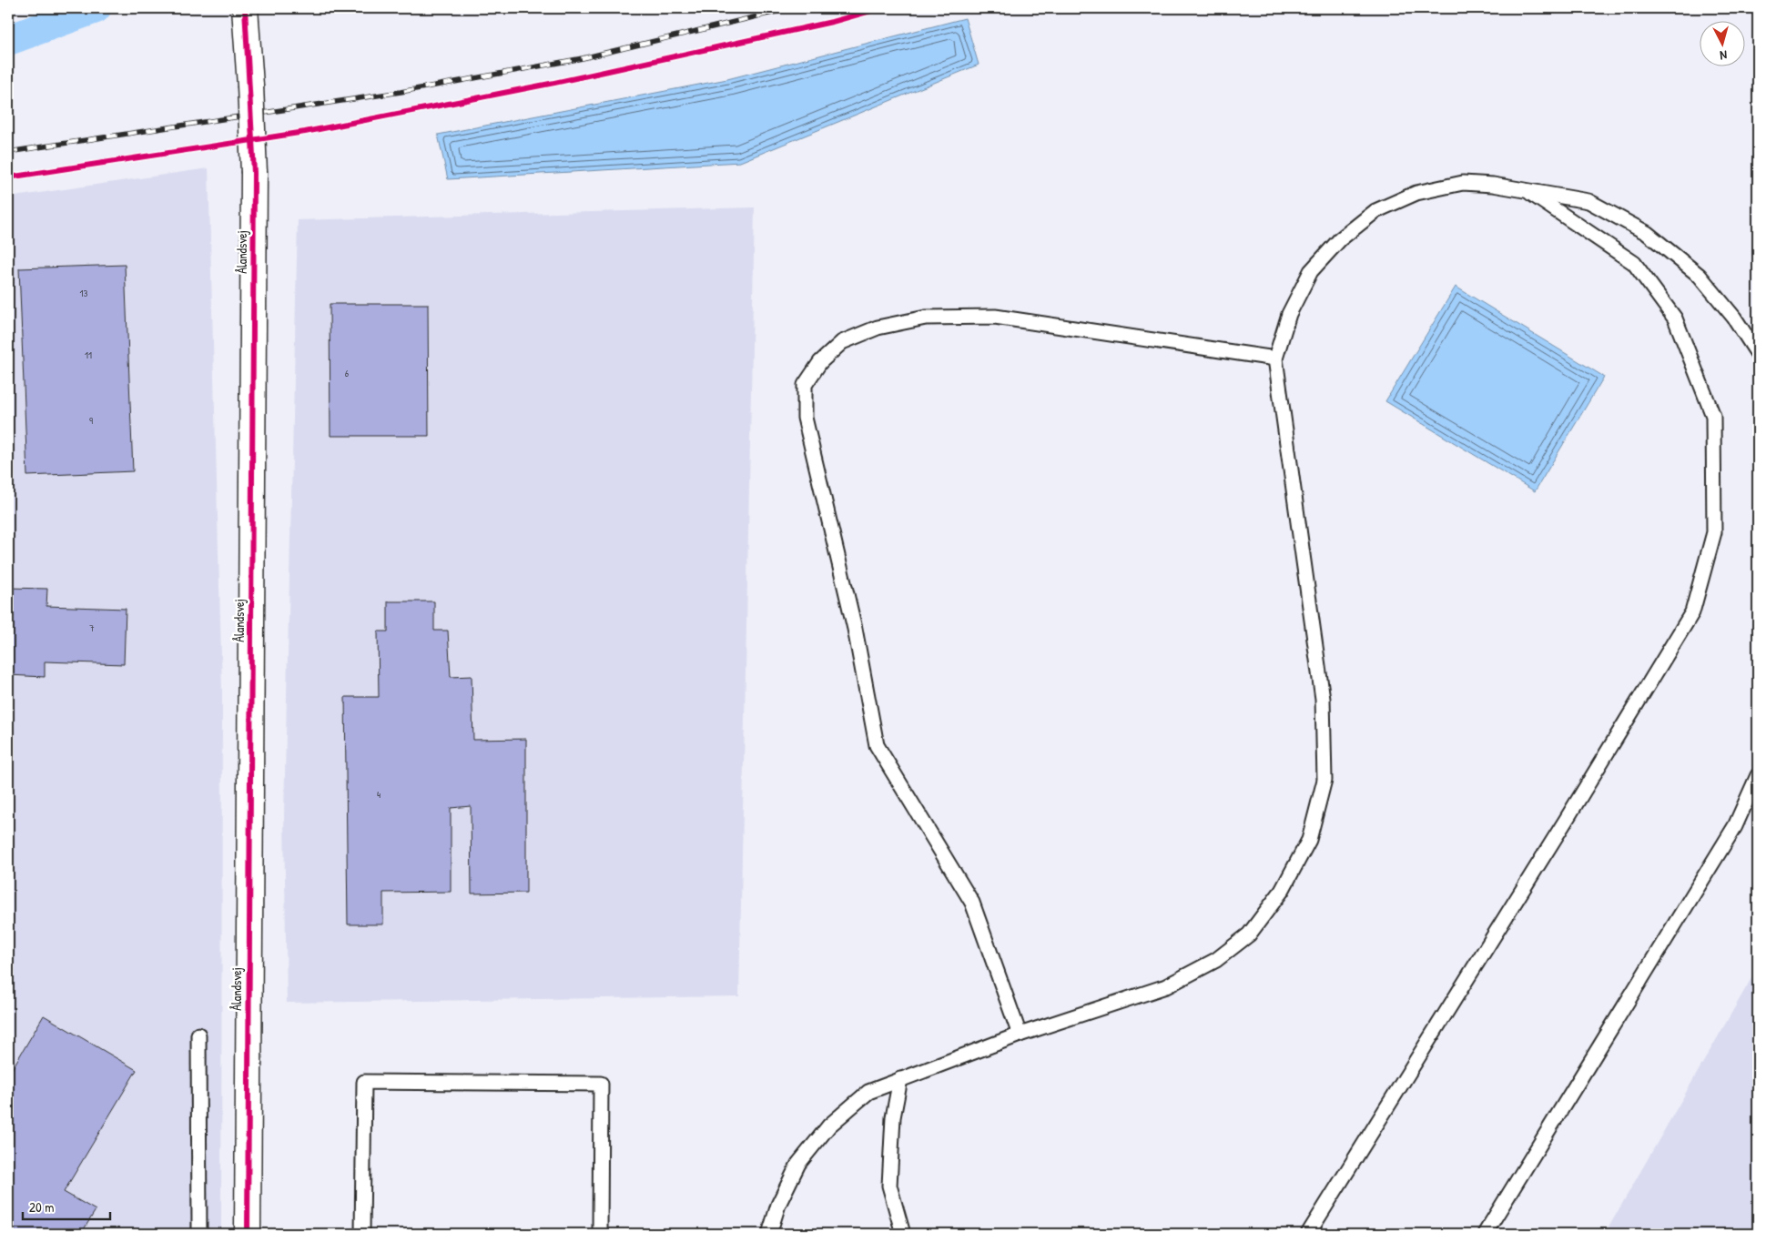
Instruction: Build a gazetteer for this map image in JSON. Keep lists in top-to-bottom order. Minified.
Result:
{"streets":{"street":["Ålandsvej"]},"house_numbers":["13","11","6","9","7","4"],"scale_bar":"20 m","north":"bottom"}
